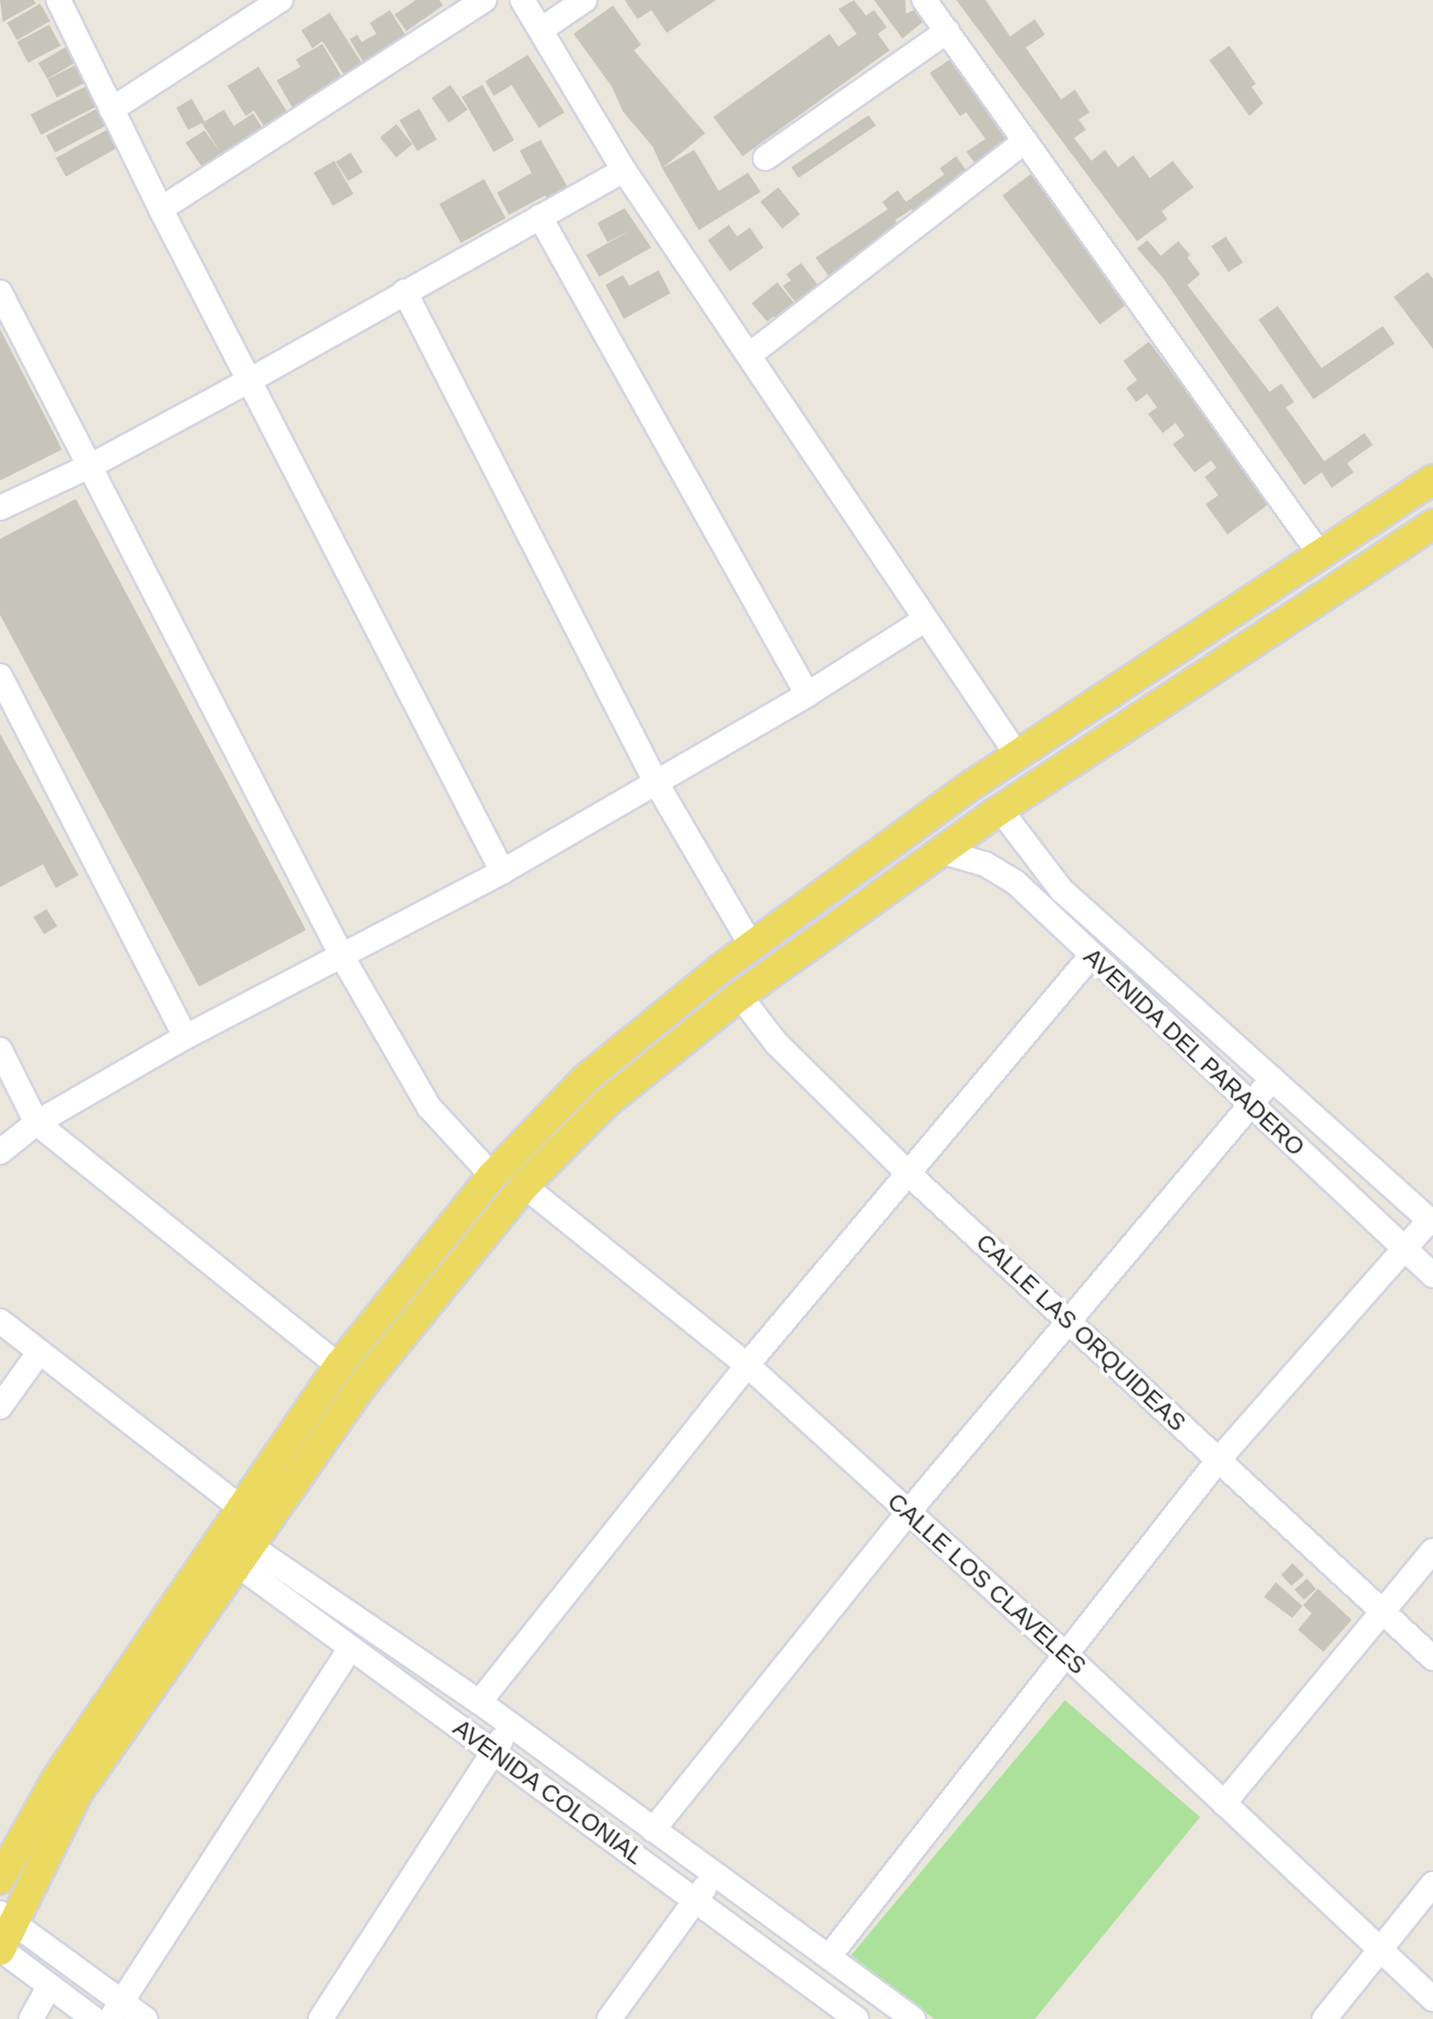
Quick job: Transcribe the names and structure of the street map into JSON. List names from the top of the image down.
{
  "streets": {
    "street": [
      "AVENIDA DEL PARADERO",
      "CALLE LAS ORQUIDEAS",
      "CALLE LOS CLAVELES",
      "AVENIDA COLONIAL"
    ]
  }
}
